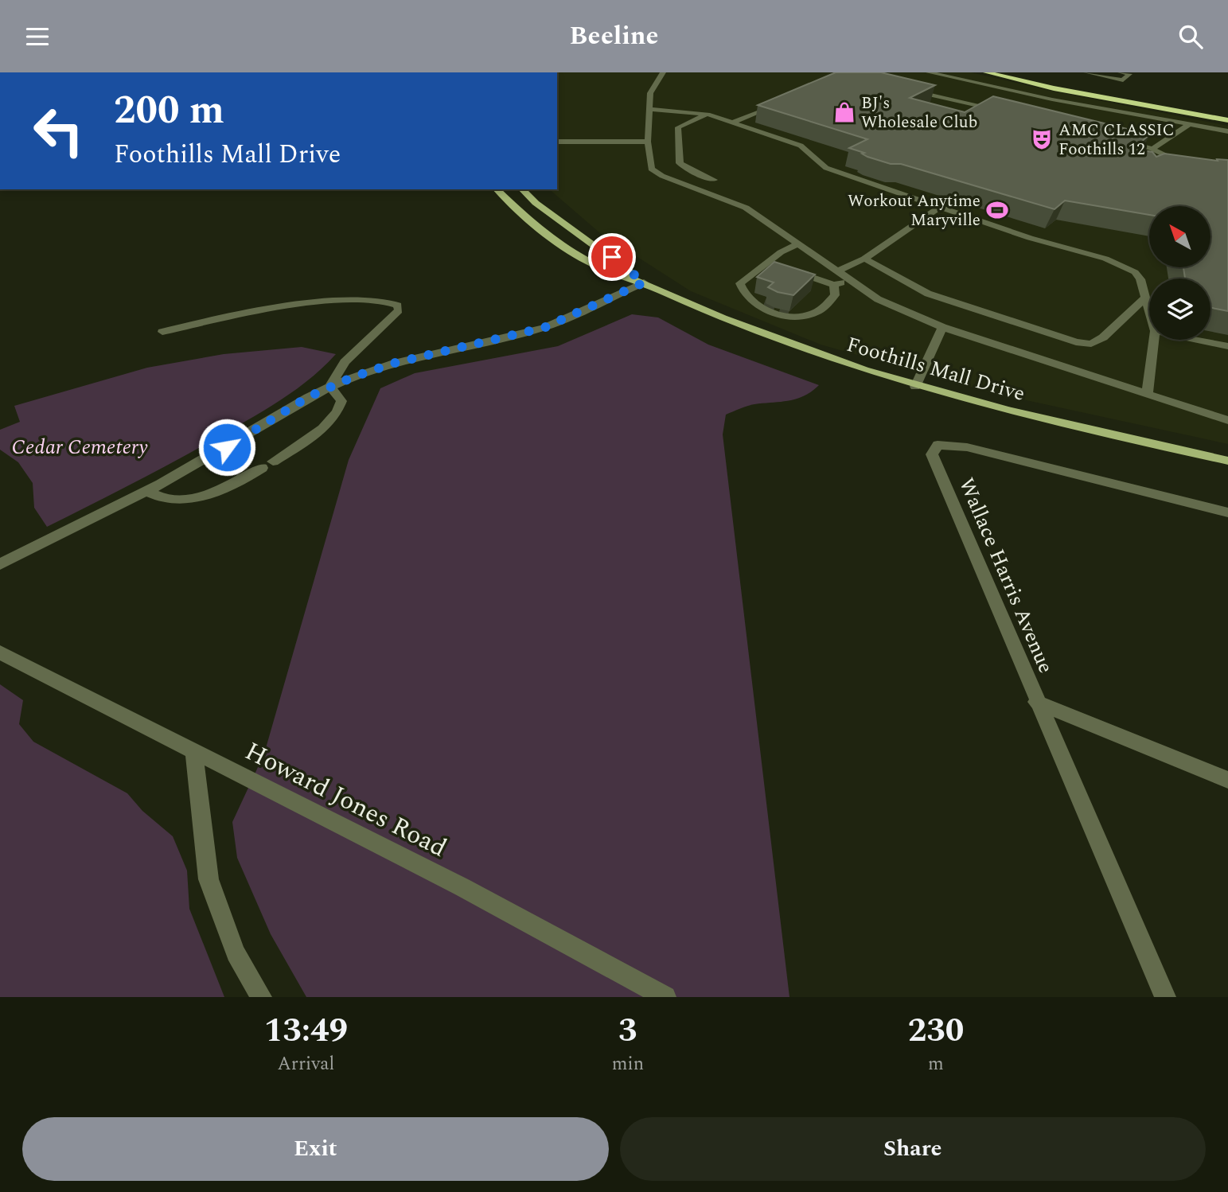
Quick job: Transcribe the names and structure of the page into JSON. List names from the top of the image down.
{
  "streets": {
    "main road": ["Foothills Mall Drive"],
    "street": ["Wallace Harris Avenue", "Howard Jones Road"]
  },
  "parks": ["Cedar Cemetery"],
  "places": {
    "shop": ["BJ's Wholesale Club"],
    "theatre": ["AMC CLASSIC Foothills 12"],
    "sports": ["Workout Anytime Maryville"]
  },
  "north": "top left",
  "page": {
    "header": "Beeline",
    "turn": ["200 m", "Foothills Mall Drive"],
    "eta": [
      "13:49",
      "Arrival",
      "3",
      "min",
      "230",
      "m"
    ],
    "buttons": ["Exit", "Share"]
  }
}
